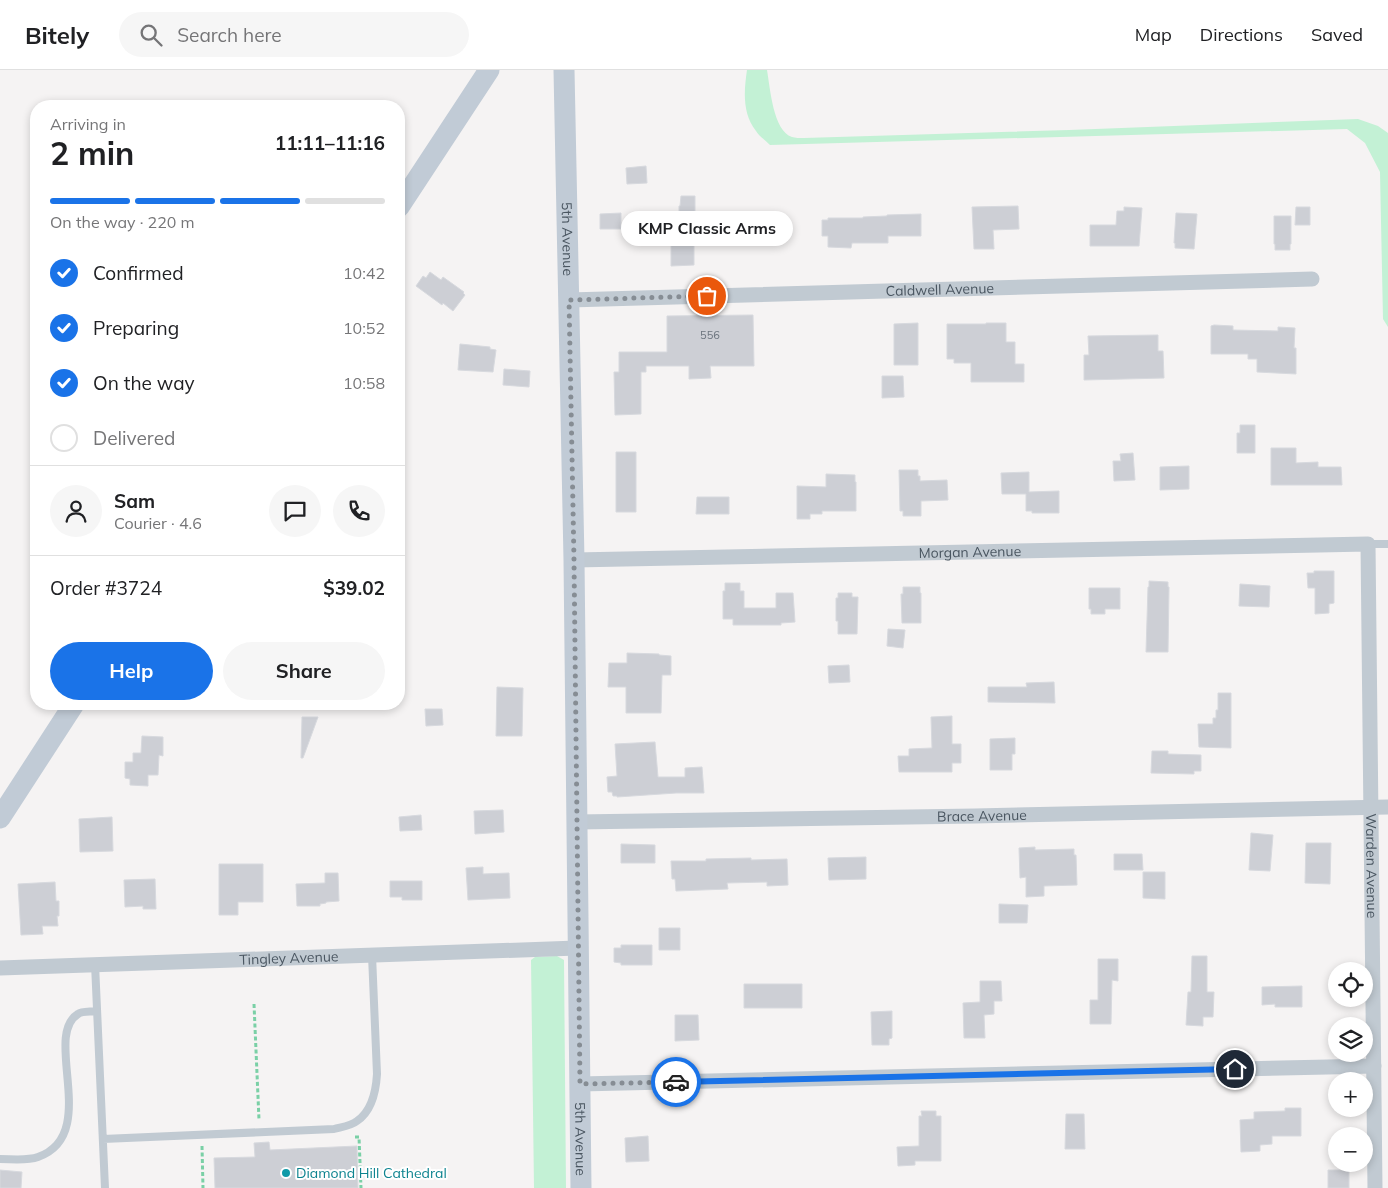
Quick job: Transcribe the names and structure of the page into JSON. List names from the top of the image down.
{
  "streets": {
    "street": [
      "5th Avenue",
      "Caldwell Avenue",
      "Morgan Avenue",
      "Brace Avenue",
      "Warden Avenue",
      "Tingley Avenue"
    ]
  },
  "crossings": [
    ["5th Avenue", "Caldwell Avenue"],
    ["5th Avenue", "Morgan Avenue"],
    ["5th Avenue", "Brace Avenue"],
    ["5th Avenue", "Tingley Avenue"],
    ["Morgan Avenue", "Warden Avenue"],
    ["Brace Avenue", "Warden Avenue"]
  ],
  "places": ["KMP Classic Arms", "Diamond Hill Cathedral"],
  "house_numbers": ["556"],
  "page": {
    "header": "Bitely",
    "search": "Search here",
    "nav": ["Map", "Directions", "Saved"],
    "heading": ["2 min", "Arriving in", "11:11–11:16"],
    "panel": [
      "Sam",
      "Courier · 4.6",
      "Order #3724",
      "$39.02"
    ],
    "bar": "On the way · 220 m",
    "bubble": "KMP Classic Arms",
    "list": [
      ["Confirmed", "10:42"],
      ["Preparing", "10:52"],
      ["On the way", "10:58"],
      "Delivered"
    ],
    "buttons": ["Help", "Share"],
    "map_buttons": ["+", "−"]
  }
}
